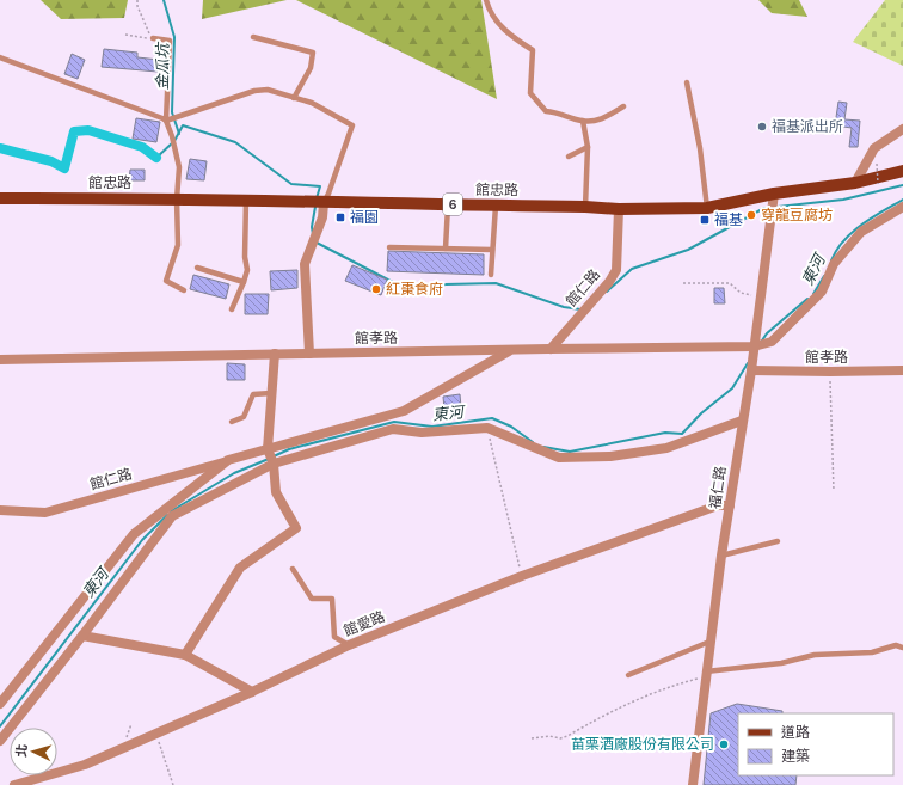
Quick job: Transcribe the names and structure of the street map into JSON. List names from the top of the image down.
{
  "streets": {
    "main road": ["館忠路", "6"],
    "street": [
      "館仁路",
      "館孝路",
      "福仁路",
      "館愛路"
    ]
  },
  "crossings": [
    ["館忠路", "館仁路"],
    ["館忠路", "福仁路"],
    ["館仁路", "館孝路"],
    ["館孝路", "福仁路"],
    ["福仁路", "館愛路"]
  ],
  "water": ["金瓜坑", "東河"],
  "places": {
    "other": [
      "福基派出所",
      "穿龍豆腐坊",
      "紅棗食府",
      "苗栗酒廠股份有限公司"
    ],
    "transit": ["福園", "福基"]
  },
  "legend": ["道路", "建築"],
  "north": "left"
}
